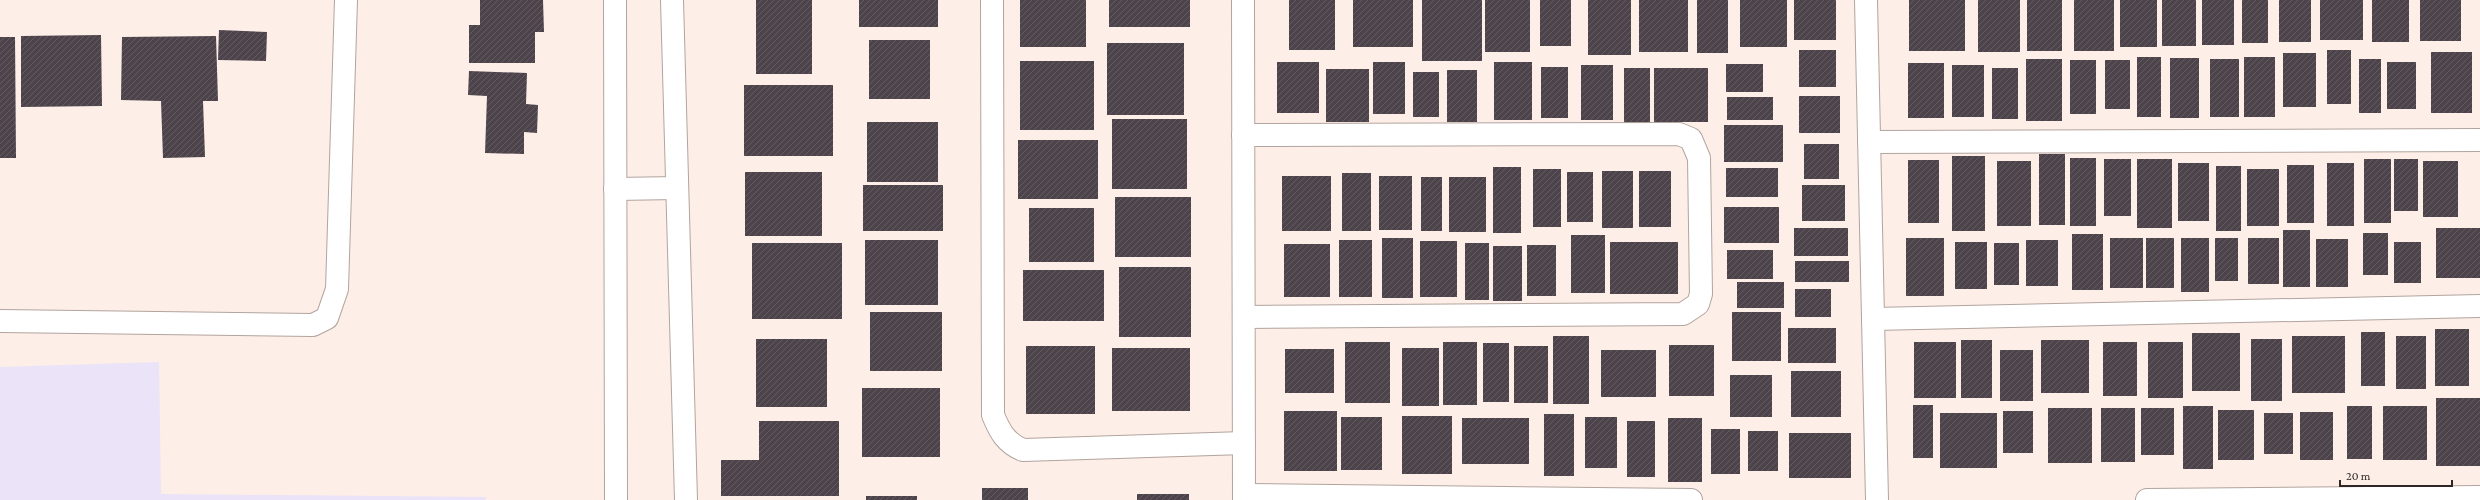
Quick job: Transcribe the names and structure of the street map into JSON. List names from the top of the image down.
{
  "scale_bar": "20 m"
}
